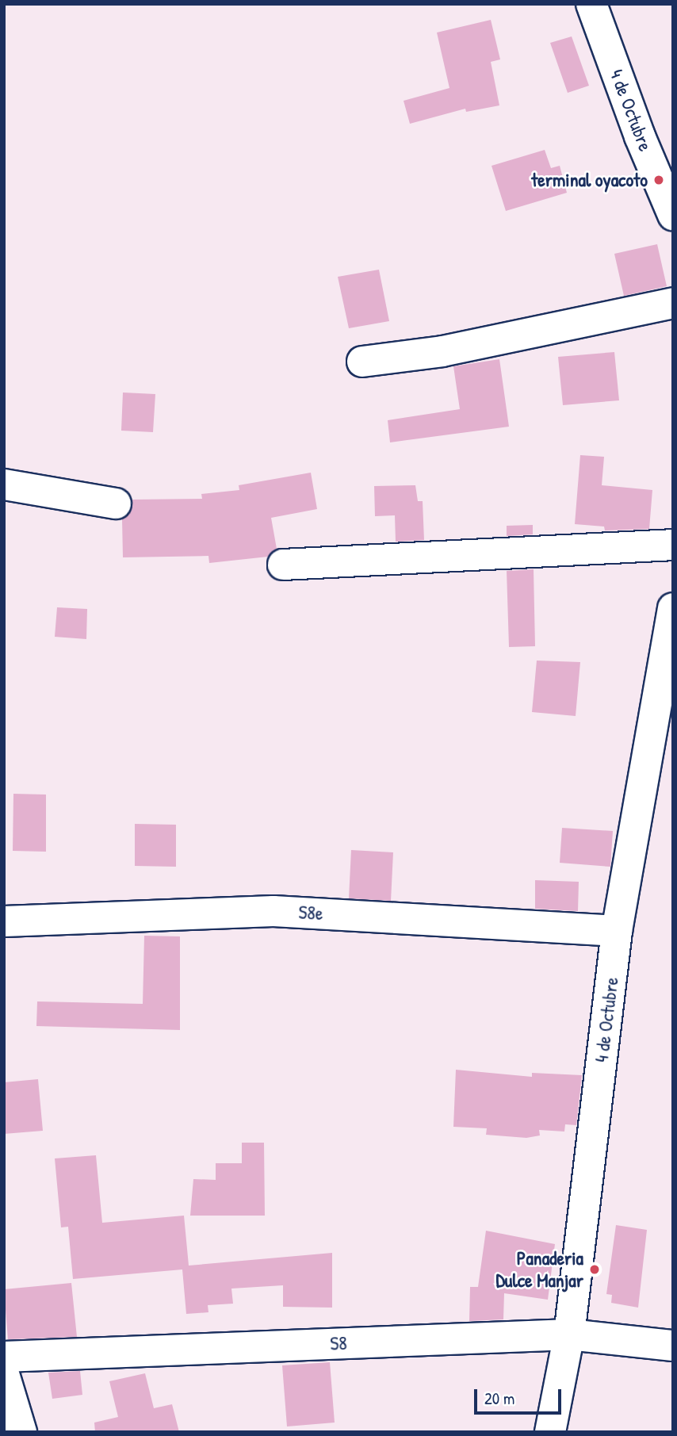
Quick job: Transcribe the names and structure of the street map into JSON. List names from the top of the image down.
{
  "streets": {
    "street": ["4 de Octubre", "S8e", "S8"]
  },
  "crossings": [
    ["4 de Octubre", "S8e"],
    ["4 de Octubre", "S8"]
  ],
  "places": ["terminal oyacoto", "Panaderia Dulce Manjar"],
  "scale_bar": "20 m"
}
